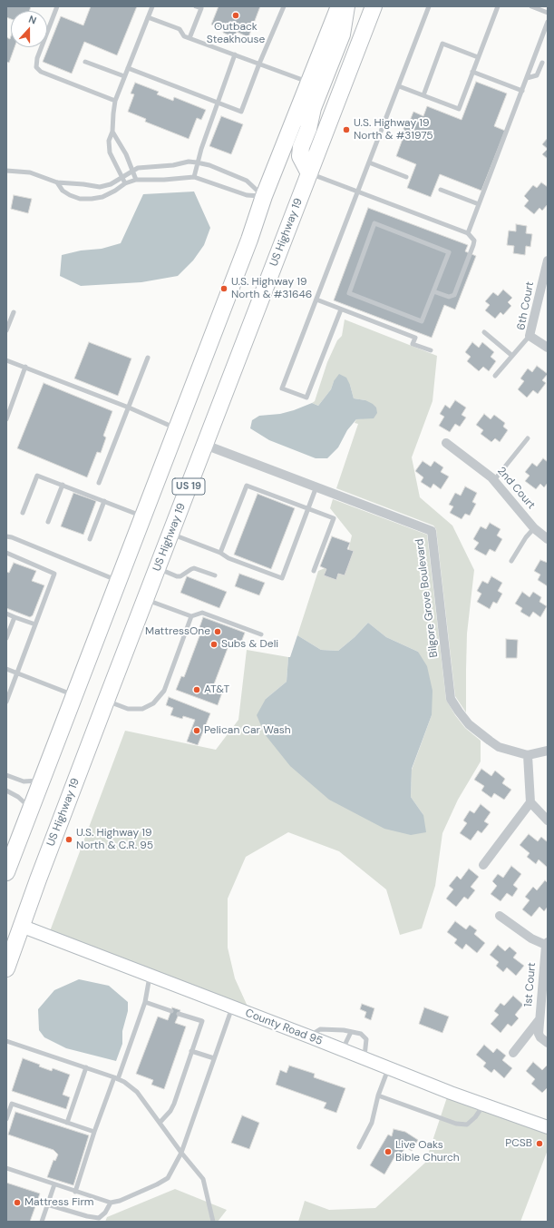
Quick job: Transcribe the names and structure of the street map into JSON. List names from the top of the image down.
{
  "streets": {
    "highway": ["US Highway 19", "US 19"],
    "street": [
      "6th Court",
      "2nd Court",
      "Bilgore Grove Boulevard",
      "1st Court",
      "County Road 95"
    ]
  },
  "crossings": [
    ["US Highway 19", "Bilgore Grove Boulevard"],
    ["US Highway 19", "County Road 95"]
  ],
  "places": [
    "Outback Steakhouse",
    "U.S. Highway 19 North & #31975",
    "U.S. Highway 19 North & #31646",
    "MattressOne",
    "Subs & Deli",
    "AT&T",
    "Pelican Car Wash",
    "U.S. Highway 19 North & C.R. 95",
    "PCSB",
    "Live Oaks Bible Church",
    "Mattress Firm"
  ],
  "north": "top"
}
